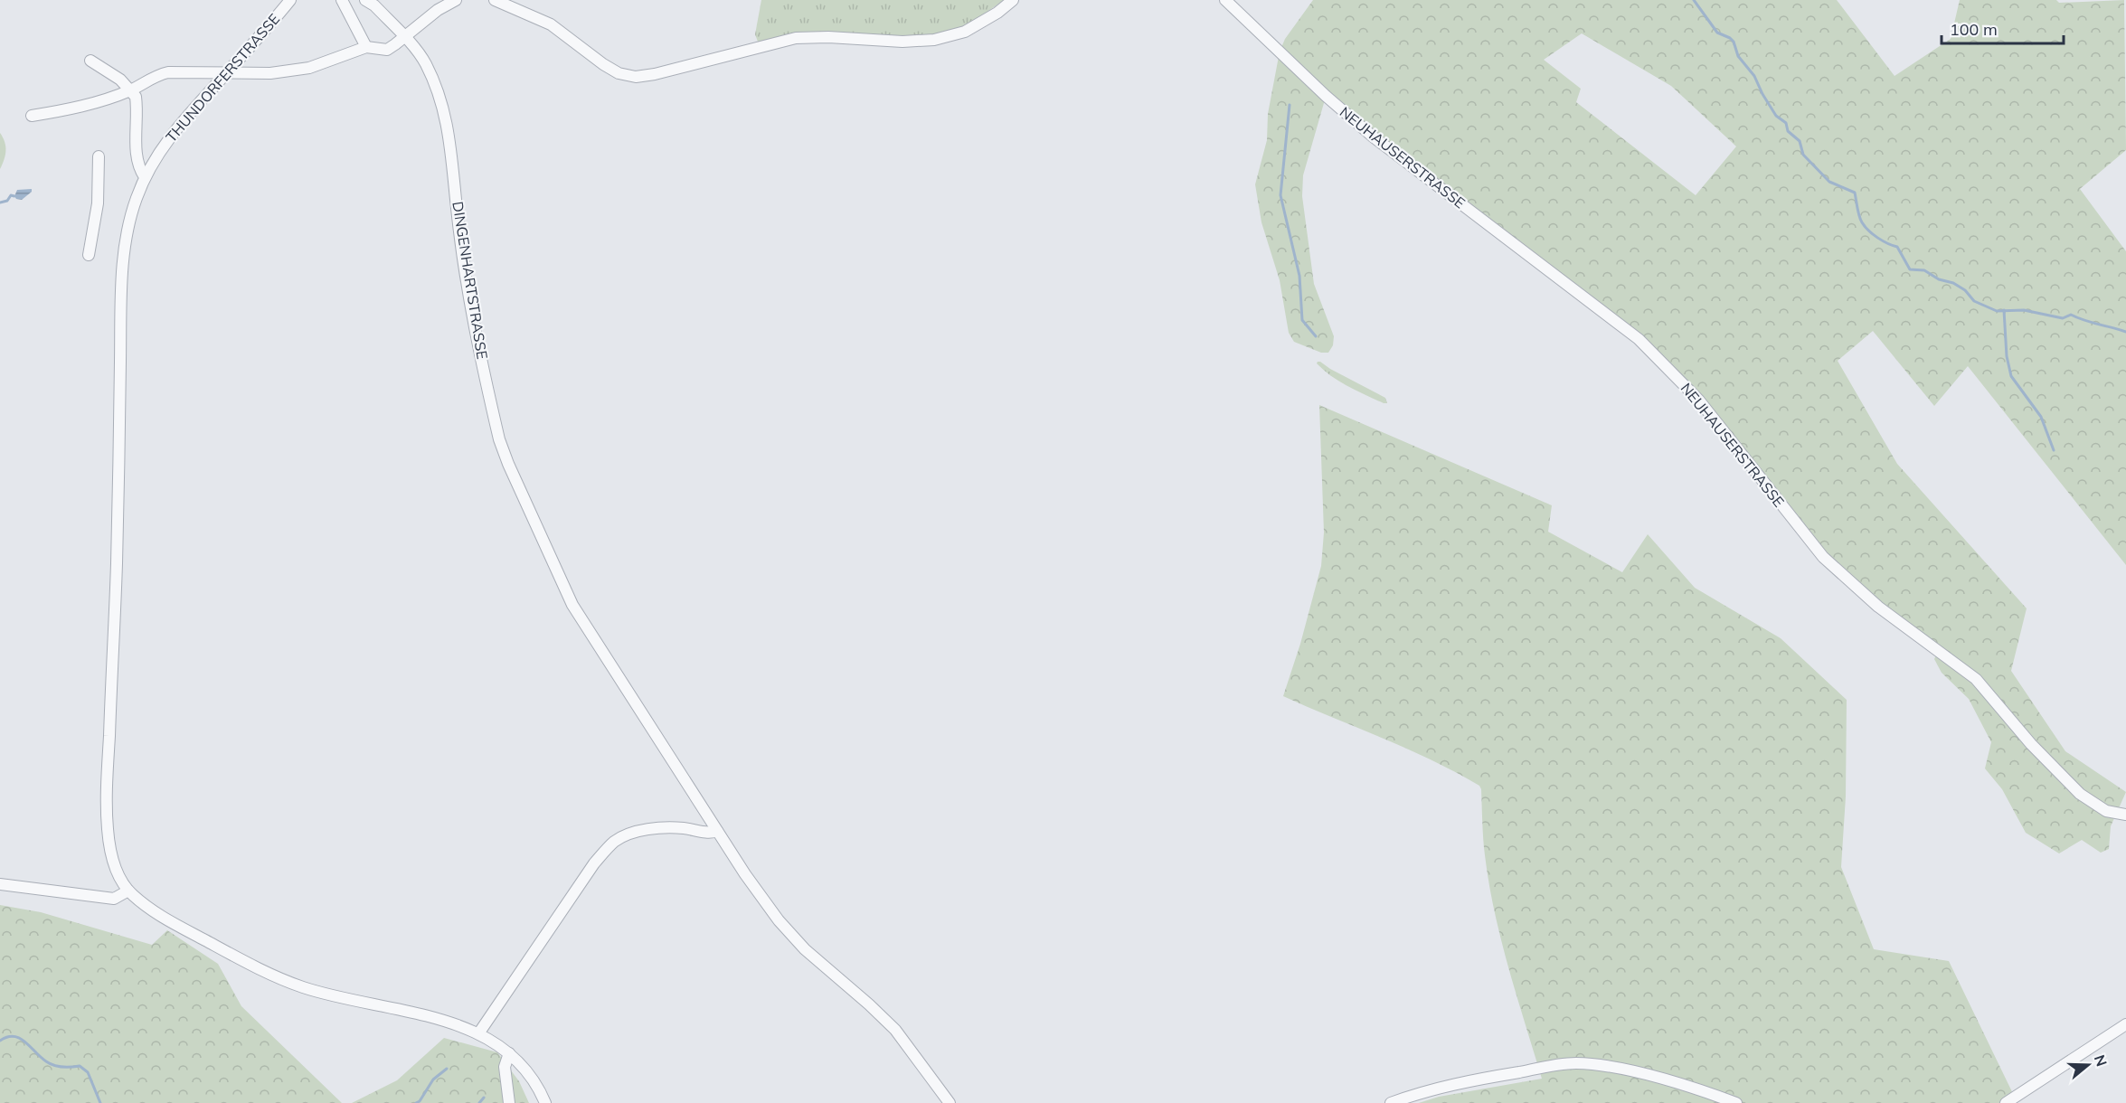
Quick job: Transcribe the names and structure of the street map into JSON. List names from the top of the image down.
{
  "streets": {
    "street": ["THUNDORFERSTRASSE", "NEUHAUSERSTRASSE", "DINGENHARTSTRASSE"]
  },
  "scale_bar": "100 m",
  "north": "right"
}
